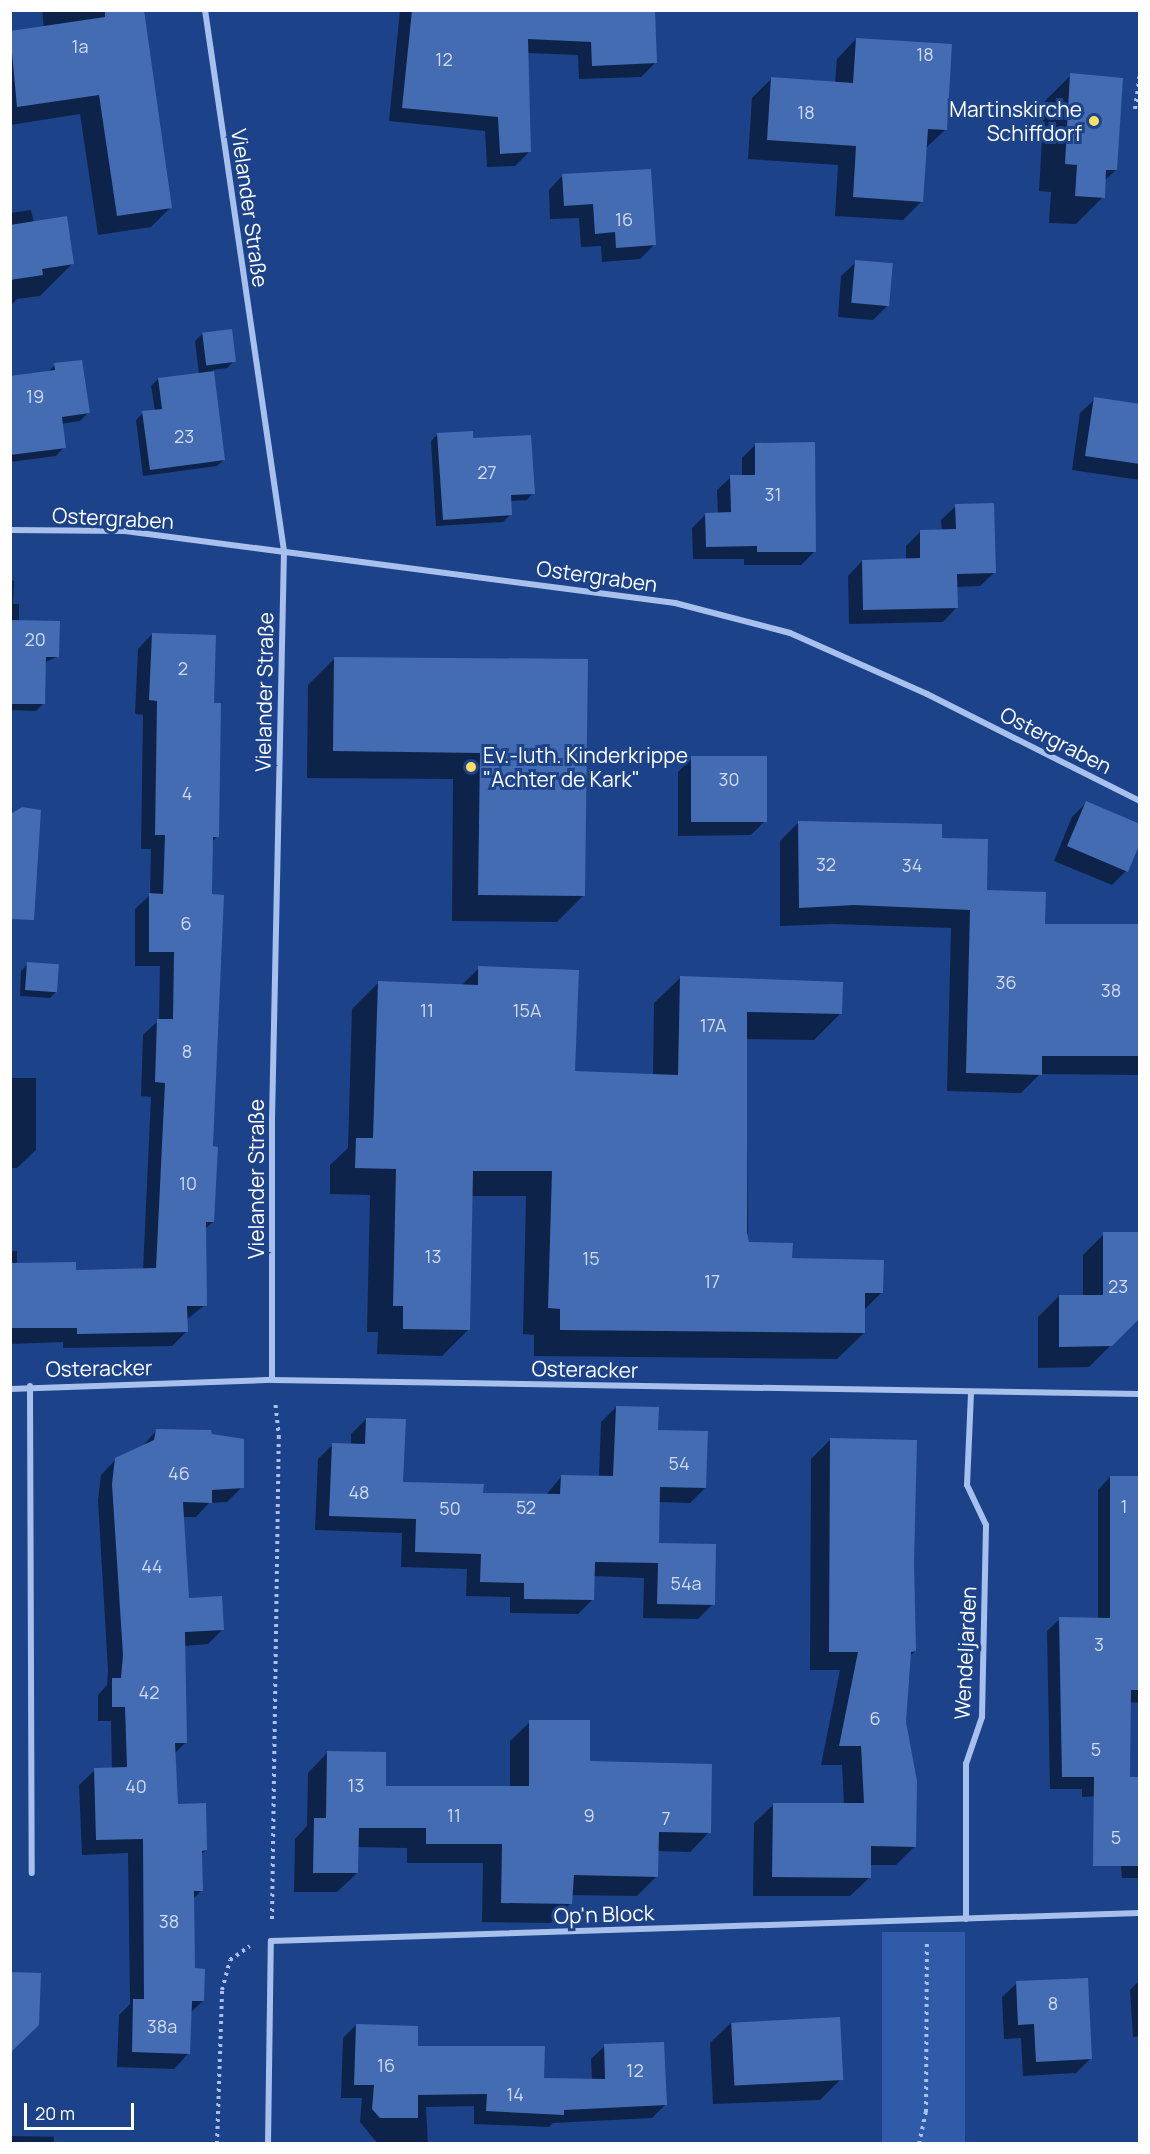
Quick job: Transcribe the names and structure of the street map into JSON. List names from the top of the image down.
{
  "streets": {
    "street": [
      "Vielander Straße",
      "Ostergraben",
      "Osteracker",
      "Wendeljarden",
      "Op'n Block"
    ]
  },
  "crossings": [
    ["Vielander Straße", "Ostergraben"],
    ["Vielander Straße", "Osteracker"],
    ["Osteracker", "Wendeljarden"],
    ["Wendeljarden", "Op'n Block"]
  ],
  "places": ["Martinskirche Schiffdorf", "Ev.-luth. Kinderkrippe \"Achter de Kark\""],
  "house_numbers": [
    "1a",
    "18",
    "12",
    "18",
    "16",
    "19",
    "23",
    "27",
    "31",
    "20",
    "2",
    "30",
    "4",
    "32",
    "34",
    "6",
    "36",
    "38",
    "11",
    "15A",
    "17A",
    "8",
    "10",
    "13",
    "15",
    "17",
    "23",
    "54",
    "46",
    "48",
    "1",
    "52",
    "50",
    "44",
    "54a",
    "3",
    "42",
    "6",
    "5",
    "13",
    "40",
    "11",
    "9",
    "7",
    "5",
    "38",
    "8",
    "38a",
    "16",
    "12",
    "14"
  ],
  "scale_bar": "20 m"
}
